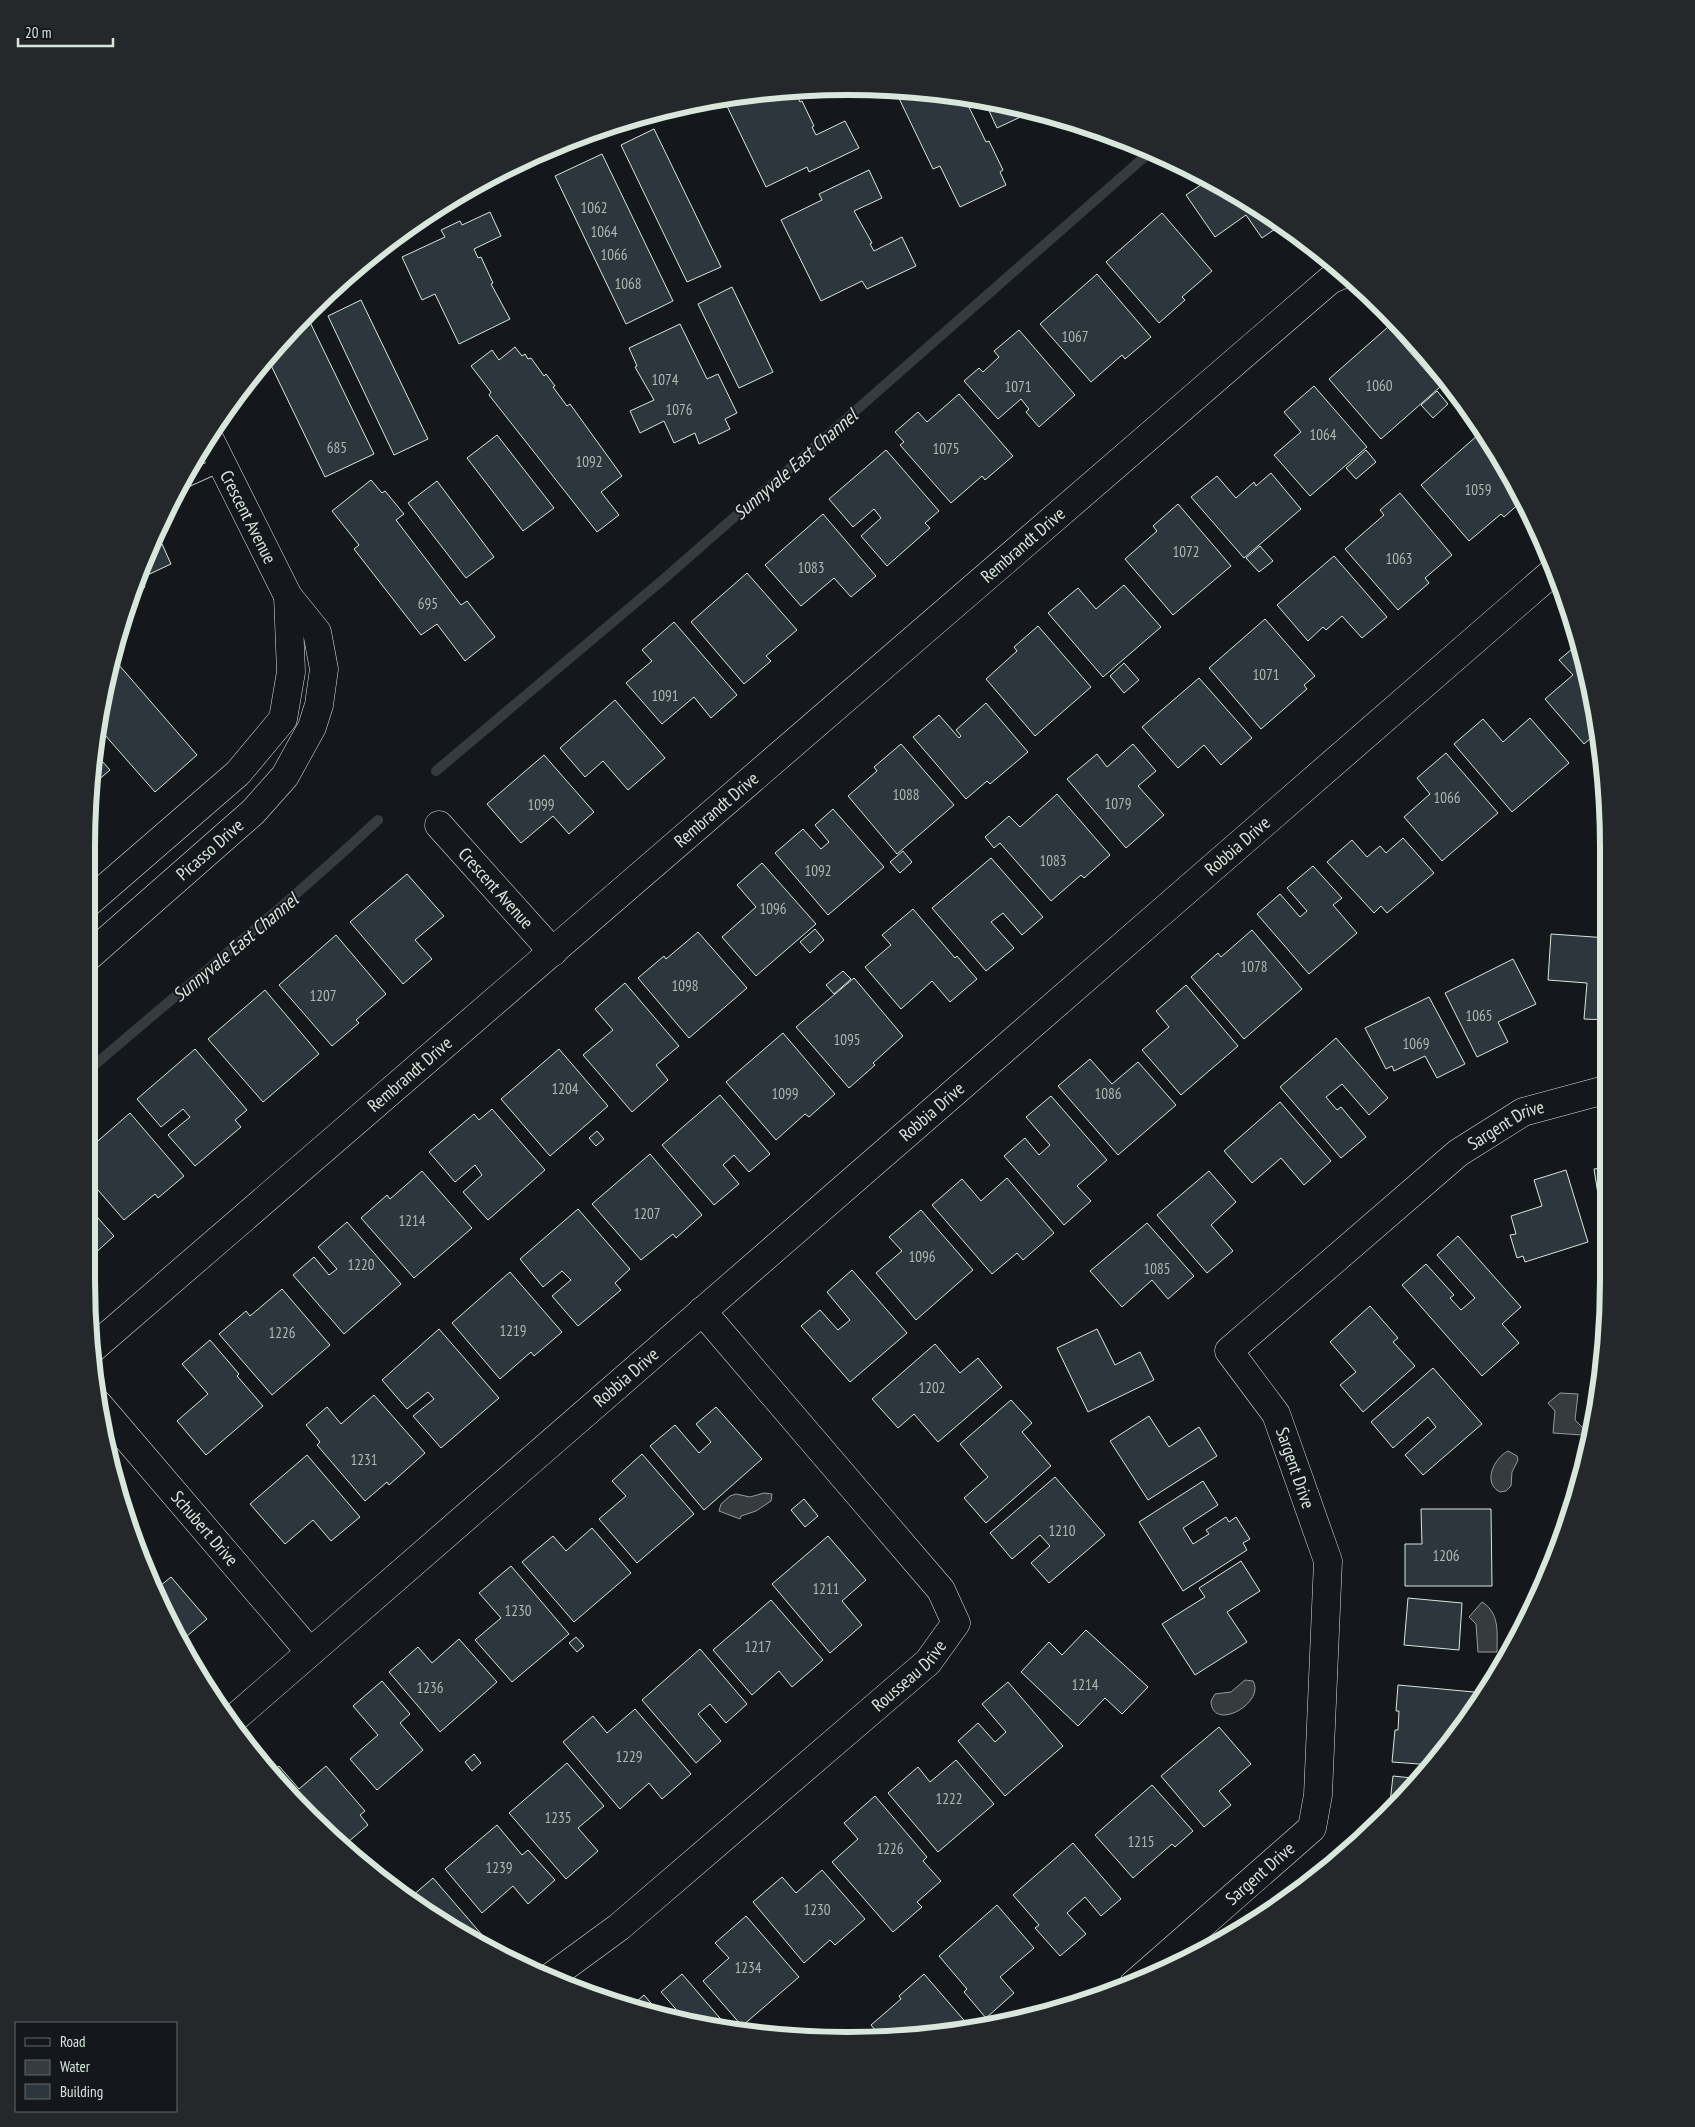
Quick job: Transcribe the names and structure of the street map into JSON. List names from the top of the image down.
{
  "streets": {
    "street": [
      "Crescent Avenue",
      "Rembrandt Drive",
      "Robbia Drive",
      "Picasso Drive",
      "Sargent Drive",
      "Schubert Drive",
      "Rousseau Drive"
    ]
  },
  "crossings": [
    ["Crescent Avenue", "Rembrandt Drive"],
    ["Crescent Avenue", "Picasso Drive"],
    ["Robbia Drive", "Schubert Drive"],
    ["Robbia Drive", "Rousseau Drive"]
  ],
  "water": ["Sunnyvale East Channel"],
  "house_numbers": [
    "1062",
    "1064",
    "1066",
    "1068",
    "1067",
    "1074",
    "1060",
    "1071",
    "1076",
    "1064",
    "685",
    "1075",
    "1092",
    "1059",
    "1072",
    "1063",
    "1083",
    "695",
    "1071",
    "1091",
    "1088",
    "1066",
    "1079",
    "1099",
    "1083",
    "1092",
    "1096",
    "1078",
    "1098",
    "1207",
    "1065",
    "1095",
    "1069",
    "1204",
    "1099",
    "1086",
    "1207",
    "1214",
    "1096",
    "1220",
    "1085",
    "1219",
    "1226",
    "1202",
    "1231",
    "1210",
    "1206",
    "1211",
    "1230",
    "1217",
    "1214",
    "1236",
    "1229",
    "1222",
    "1235",
    "1215",
    "1226",
    "1239",
    "1230",
    "1234"
  ],
  "legend": ["Road", "Water", "Building"],
  "scale_bar": "20 m"
}
